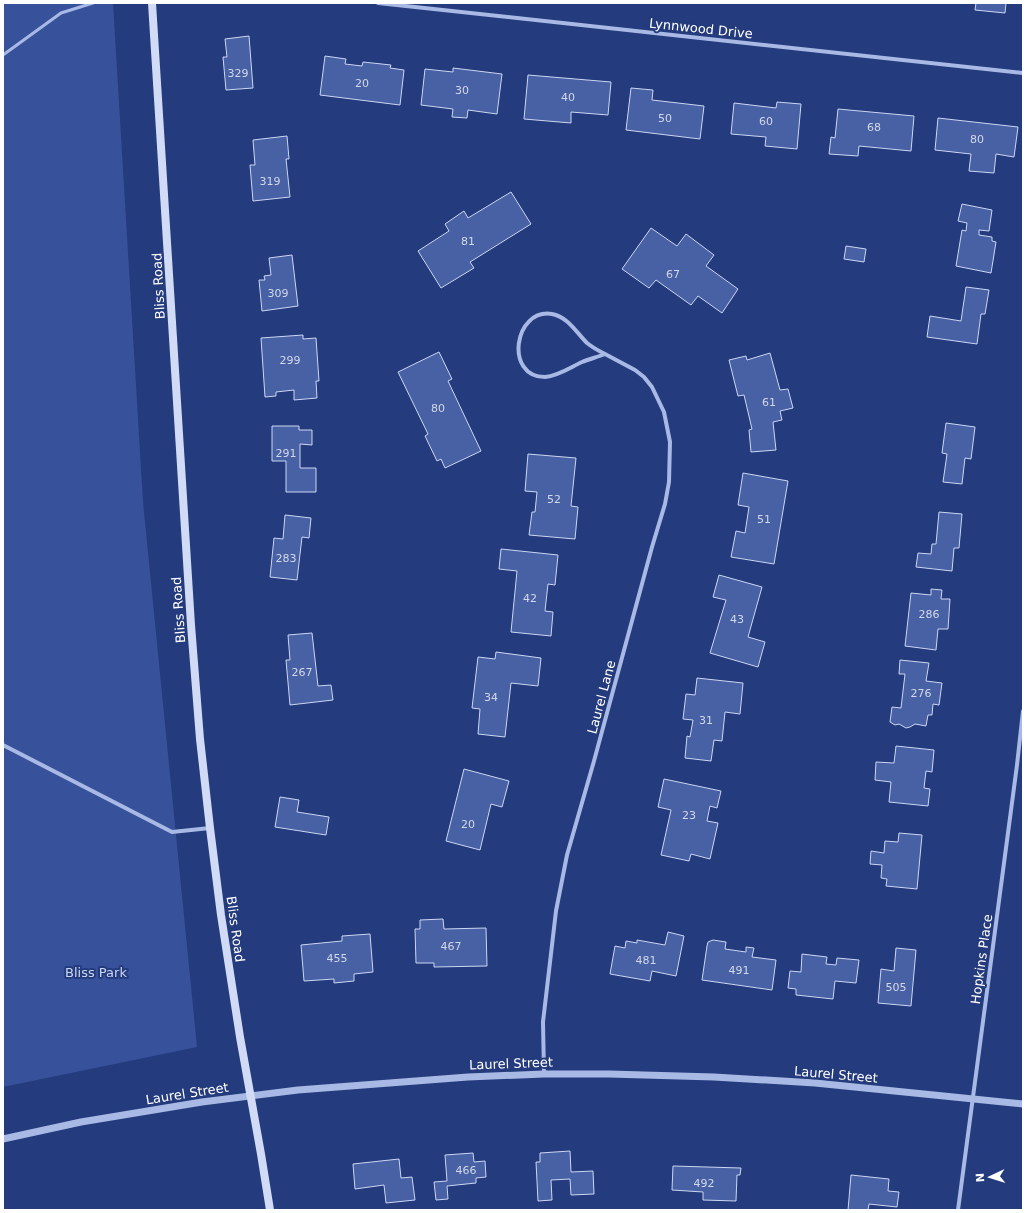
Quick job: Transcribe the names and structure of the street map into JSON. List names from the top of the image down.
{
  "streets": {
    "main road": ["Bliss Road"],
    "street": [
      "Lynnwood Drive",
      "Laurel Lane",
      "Hopkins Place",
      "Laurel Street"
    ]
  },
  "crossings": [
    ["Bliss Road", "Laurel Street"],
    ["Laurel Lane", "Laurel Street"],
    ["Hopkins Place", "Laurel Street"]
  ],
  "parks": ["Bliss Park"],
  "house_numbers": [
    "329",
    "20",
    "30",
    "40",
    "50",
    "60",
    "68",
    "80",
    "319",
    "81",
    "67",
    "309",
    "299",
    "61",
    "80",
    "291",
    "52",
    "51",
    "283",
    "42",
    "286",
    "43",
    "267",
    "276",
    "34",
    "31",
    "23",
    "20",
    "467",
    "455",
    "481",
    "491",
    "505",
    "466",
    "492"
  ],
  "north": "left"
}
